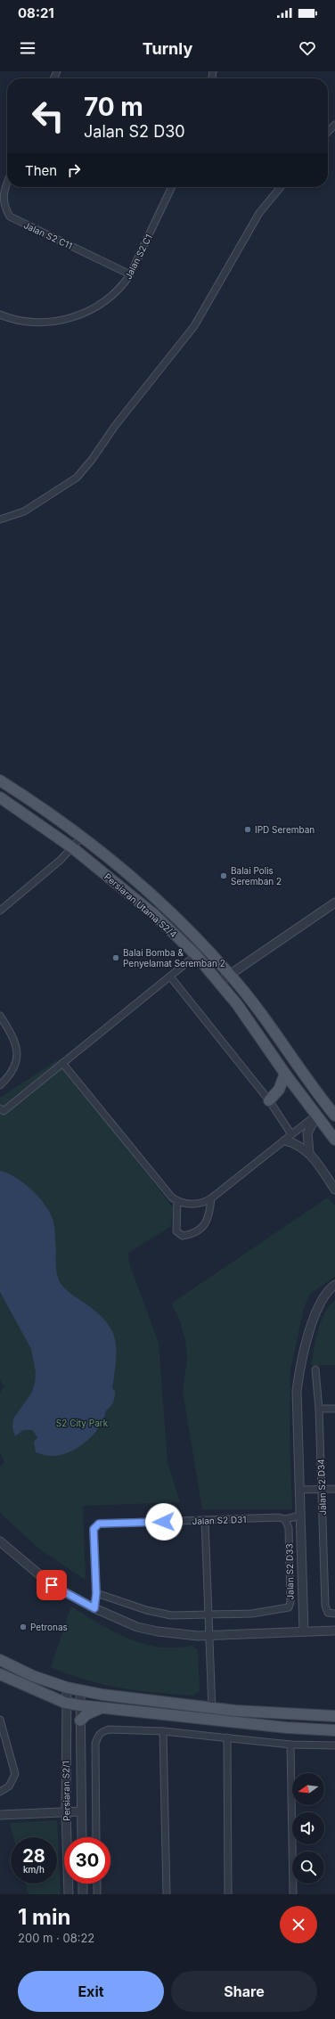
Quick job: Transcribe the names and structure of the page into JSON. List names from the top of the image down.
{
  "streets": {
    "main road": ["Persiaran Utama S2/4"],
    "street": [
      "Jalan S2 C11",
      "Jalan S2 C1",
      "Jalan S2 D34",
      "Jalan S2 D31",
      "Jalan S2 D33",
      "Persiaran S2/1"
    ]
  },
  "crossings": [
    ["Jalan S2 C11", "Jalan S2 C1"],
    ["Jalan S2 D31", "Jalan S2 D33"]
  ],
  "parks": ["S2 City Park"],
  "places": [
    "IPD Seremban",
    "Balai Polis Seremban 2",
    "Balai Bomba & Penyelamat Seremban 2",
    "Petronas"
  ],
  "north": "left",
  "page": {
    "status": "08:21",
    "header": "Turnly",
    "turn": ["70 m", "Jalan S2 D30"],
    "then": "Then",
    "speed": "28 km/h",
    "limit": "30",
    "heading": ["1 min", "200 m · 08:22"],
    "buttons": ["Exit", "Share"]
  }
}
